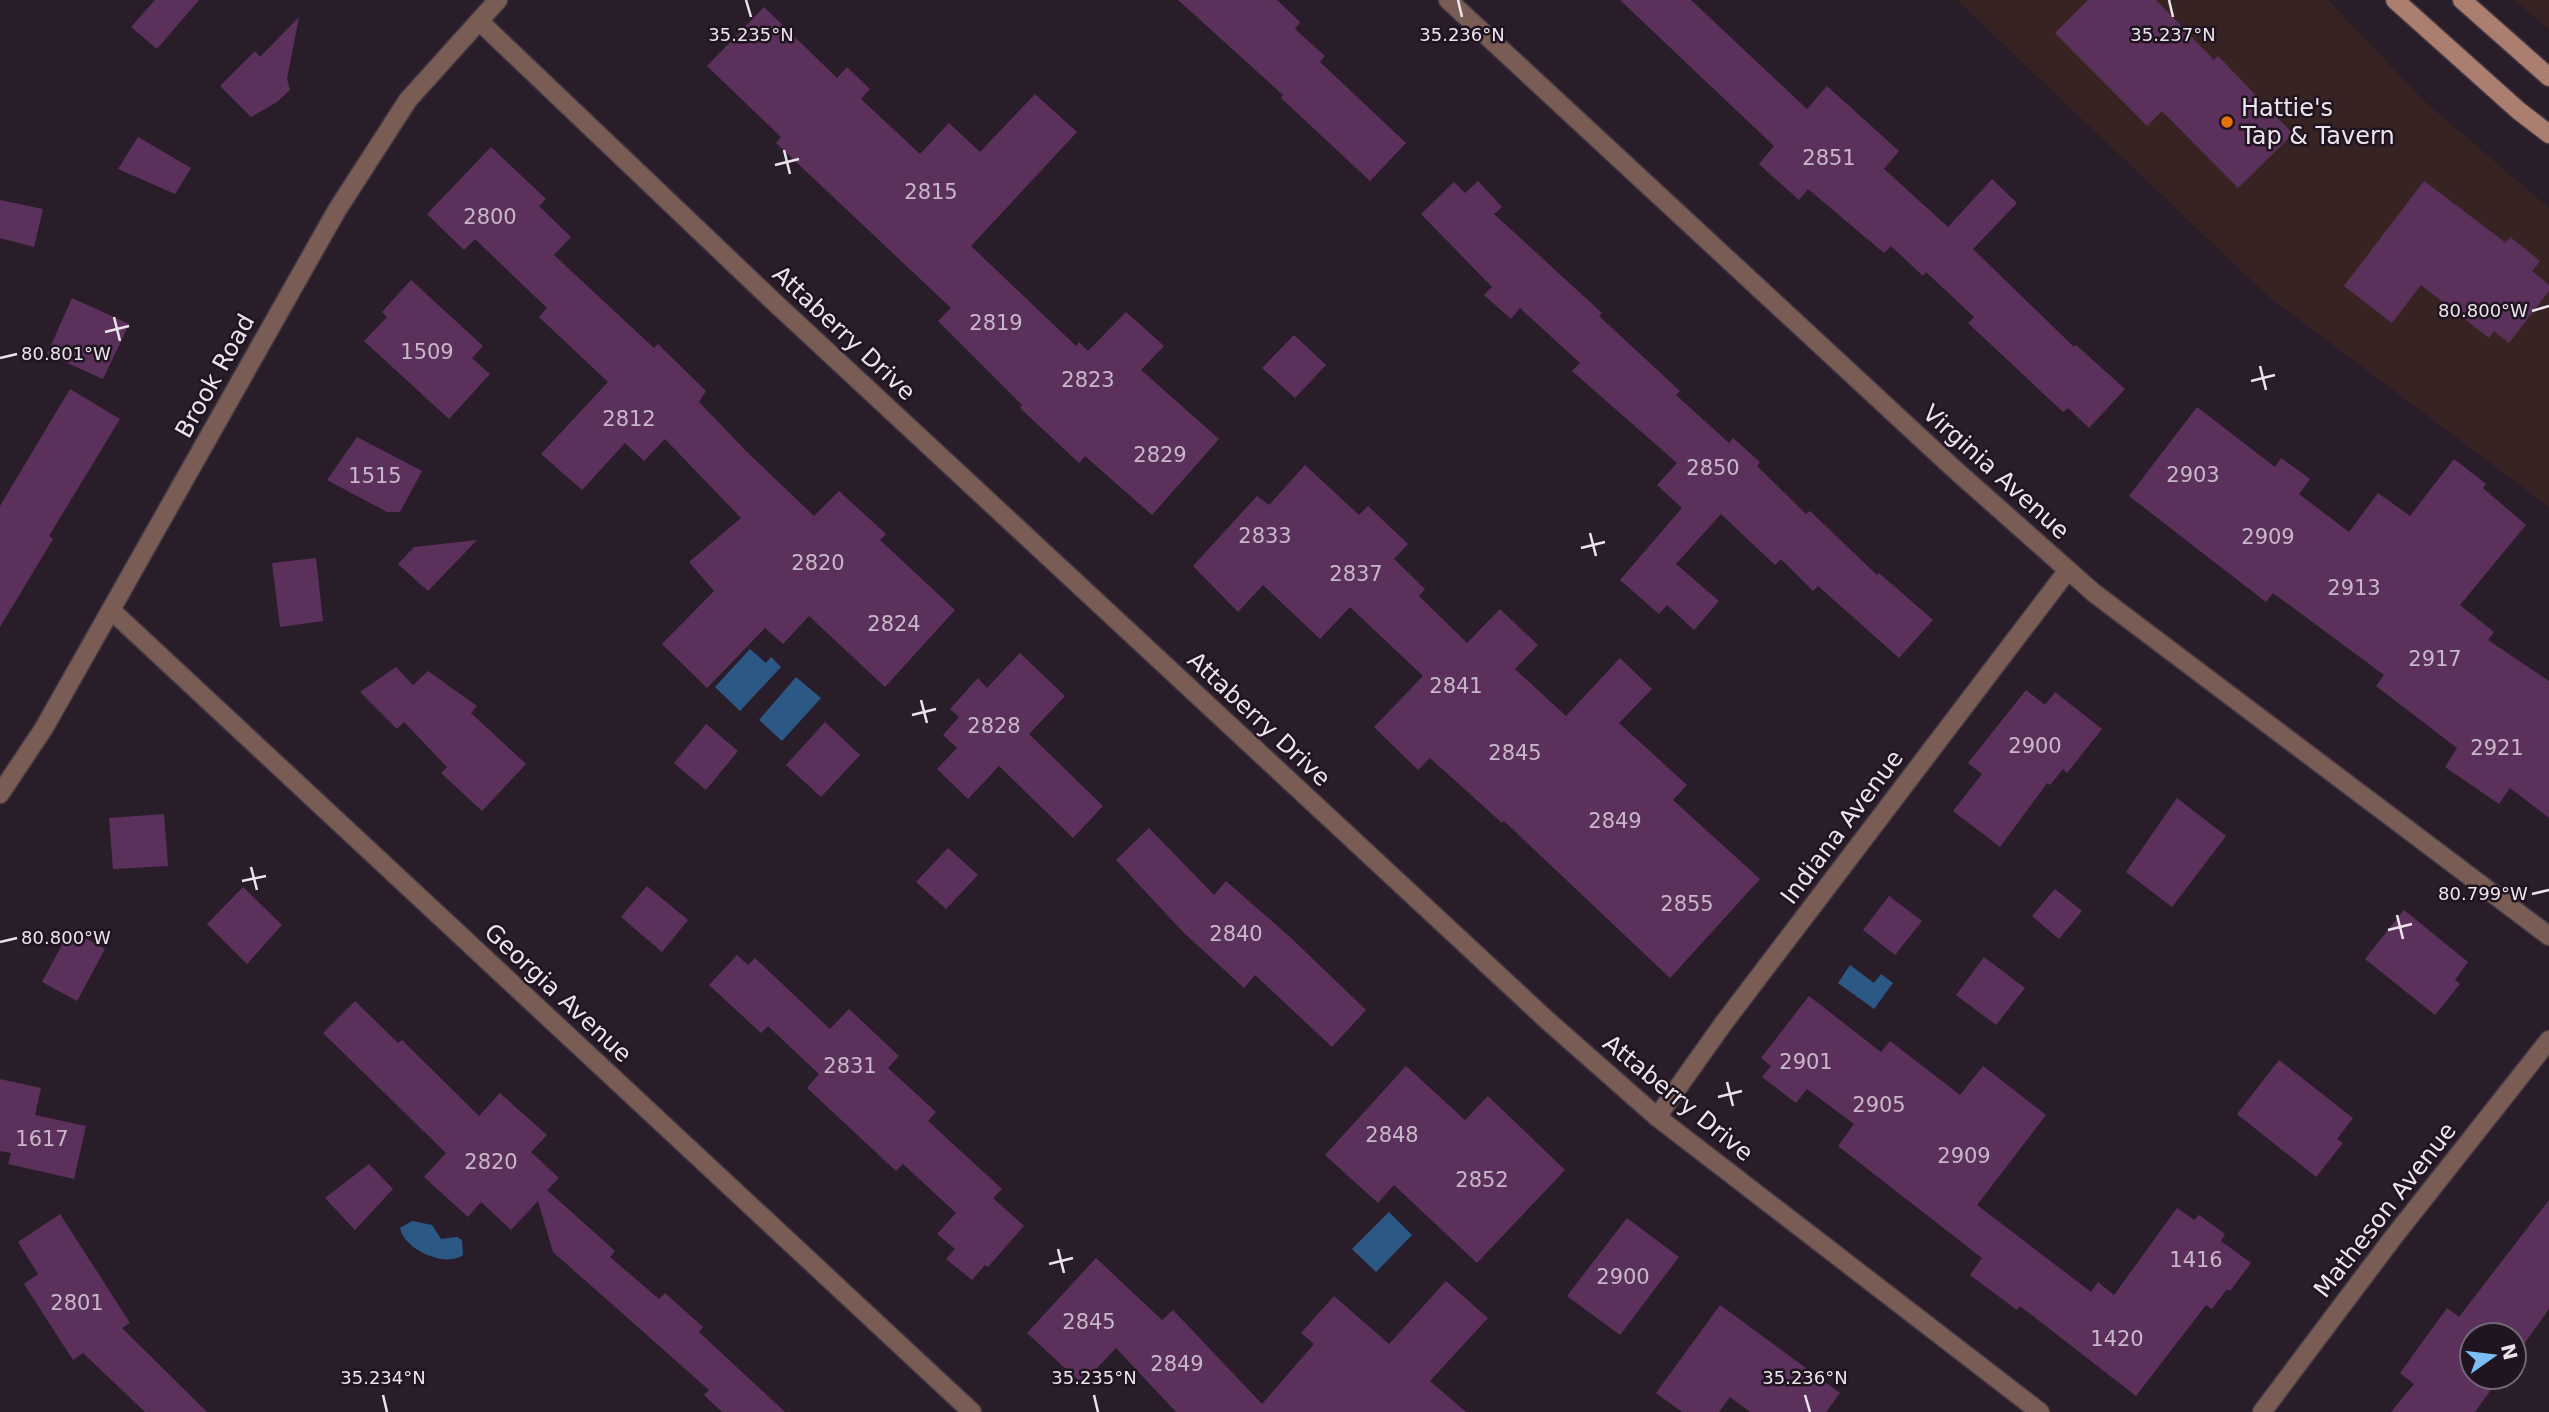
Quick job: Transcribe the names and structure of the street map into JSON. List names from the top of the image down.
{
  "streets": {
    "street": [
      "Attaberry Drive",
      "Brook Road",
      "Virginia Avenue",
      "Indiana Avenue",
      "Georgia Avenue",
      "Matheson Avenue"
    ]
  },
  "crossings": [
    ["Attaberry Drive", "Brook Road"],
    ["Attaberry Drive", "Indiana Avenue"],
    ["Brook Road", "Georgia Avenue"],
    ["Virginia Avenue", "Indiana Avenue"]
  ],
  "places": ["Hattie's Tap & Tavern"],
  "house_numbers": [
    "2851",
    "2815",
    "2800",
    "2819",
    "1509",
    "2823",
    "2812",
    "2829",
    "2850",
    "2903",
    "1515",
    "2833",
    "2909",
    "2820",
    "2837",
    "2913",
    "2824",
    "2917",
    "2841",
    "2828",
    "2900",
    "2921",
    "2845",
    "2849",
    "2855",
    "2840",
    "2901",
    "2831",
    "2905",
    "2848",
    "1617",
    "2909",
    "2820",
    "2852",
    "1416",
    "2900",
    "2801",
    "2845",
    "1420",
    "2849"
  ],
  "north": "right",
  "coordinates": [
    "35.235°N",
    "35.236°N",
    "35.237°N",
    "80.800°W",
    "80.801°W",
    "80.799°W",
    "35.234°N"
  ]
}
